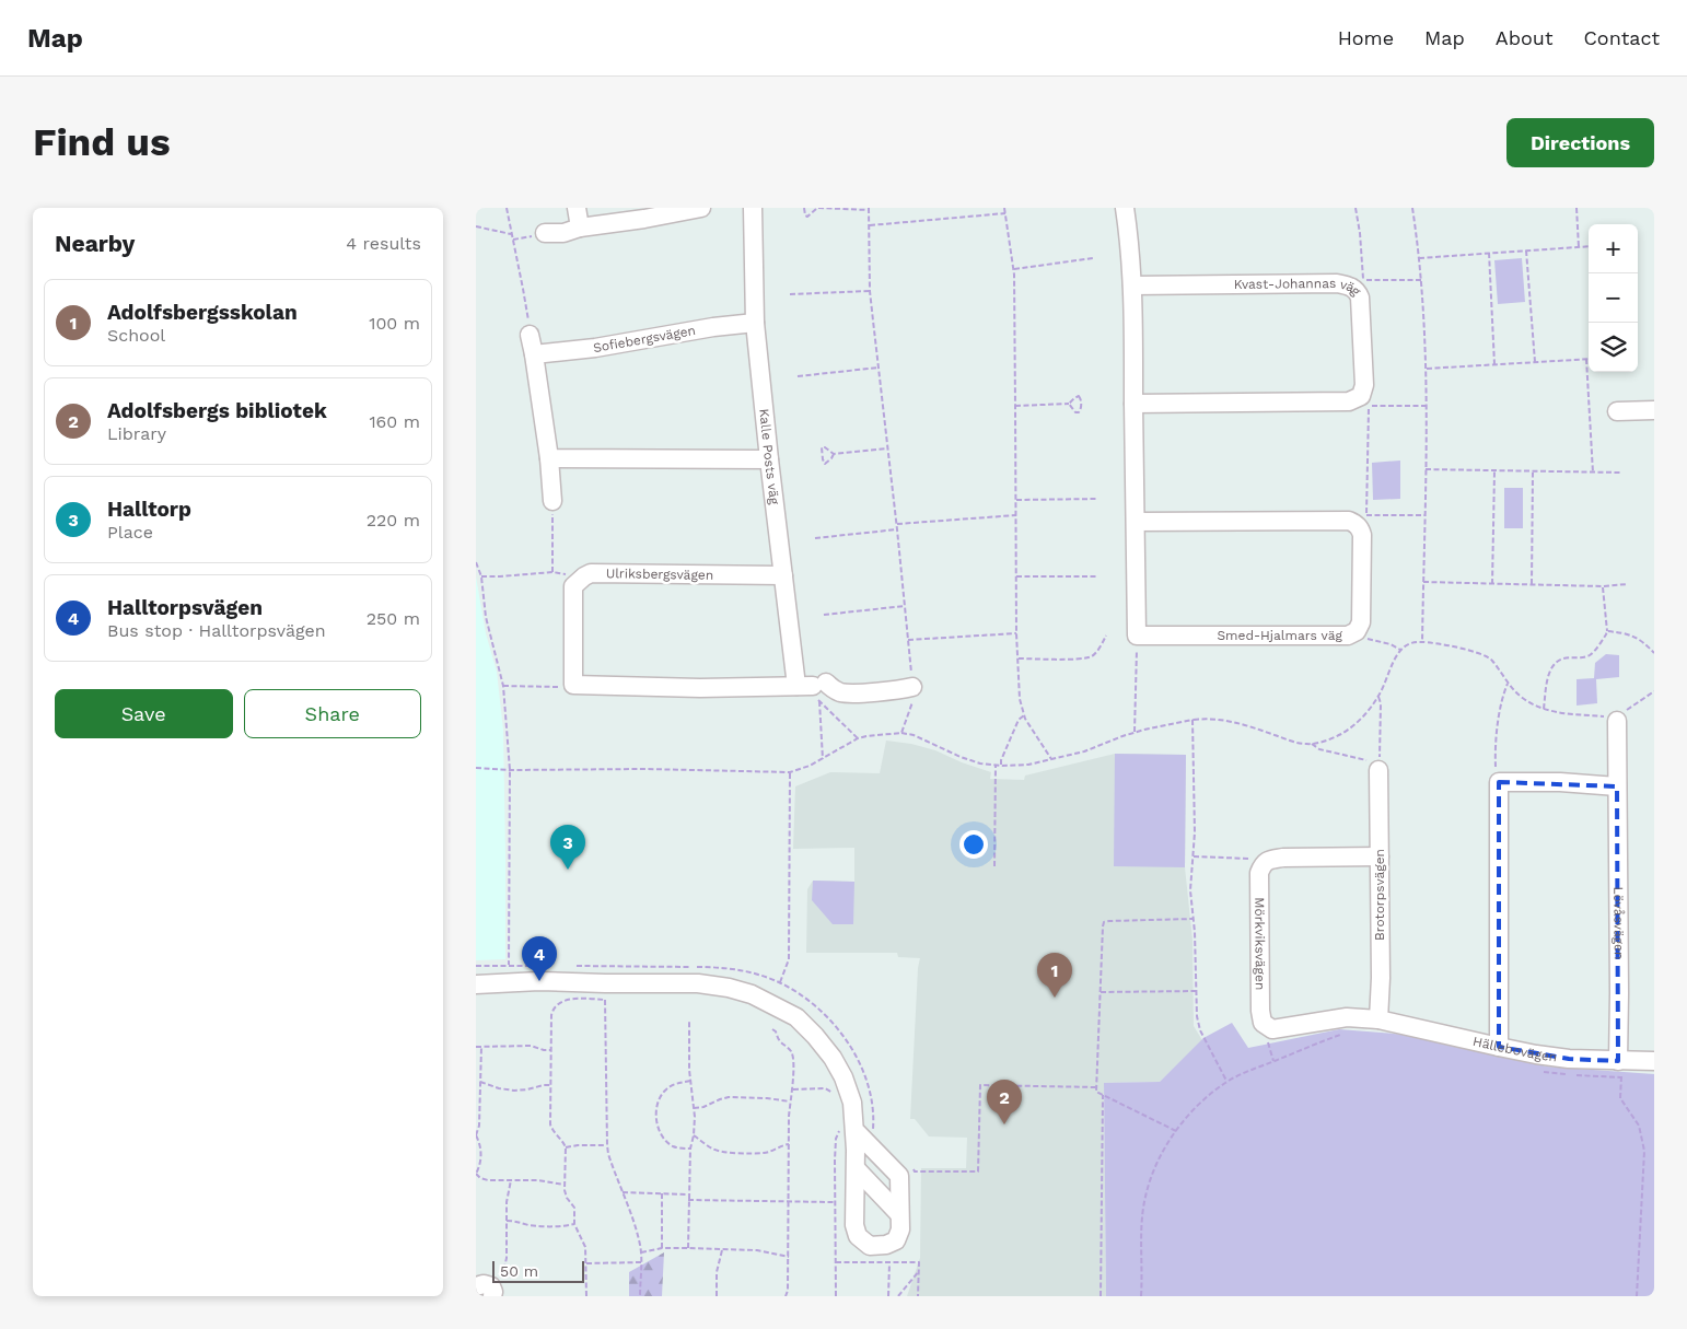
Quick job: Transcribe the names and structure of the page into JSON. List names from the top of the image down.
{
  "streets": {
    "street": [
      "Kvast-Johannas väg",
      "Sofiebergsvägen",
      "Kalle Posts väg",
      "Ulriksbergsvägen",
      "Smed-Hjalmars väg",
      "Brotorpsvägen",
      "Lövåsvägen",
      "Mörkviksvägen",
      "Hällebovägen"
    ]
  },
  "crossings": [
    ["Sofiebergsvägen", "Kalle Posts väg"],
    ["Kalle Posts väg", "Ulriksbergsvägen"],
    ["Brotorpsvägen", "Mörkviksvägen"],
    ["Brotorpsvägen", "Hällebovägen"],
    ["Lövåsvägen", "Hällebovägen"],
    ["Mörkviksvägen", "Hällebovägen"]
  ],
  "scale_bar": "50 m",
  "page": {
    "header": "Map",
    "nav": [
      "Home",
      "Map",
      "About",
      "Contact"
    ],
    "buttons": [
      "Directions",
      ["Save", "Share"]
    ],
    "title": "Find us",
    "heading": ["Nearby", "4 results"],
    "map_buttons": ["+", "−"],
    "list": [
      {
        "mark": "1",
        "name": "Adolfsbergsskolan",
        "note": "School",
        "value": "100 m"
      },
      {
        "mark": "2",
        "name": "Adolfsbergs bibliotek",
        "note": "Library",
        "value": "160 m"
      },
      {
        "mark": "3",
        "name": "Halltorp",
        "note": "Place",
        "value": "220 m"
      },
      {
        "mark": "4",
        "name": "Halltorpsvägen",
        "note": "Bus stop · Halltorpsvägen",
        "value": "250 m"
      }
    ],
    "pins": [
      "3",
      "4",
      "1",
      "2"
    ],
    "scale": "50 m"
  }
}
